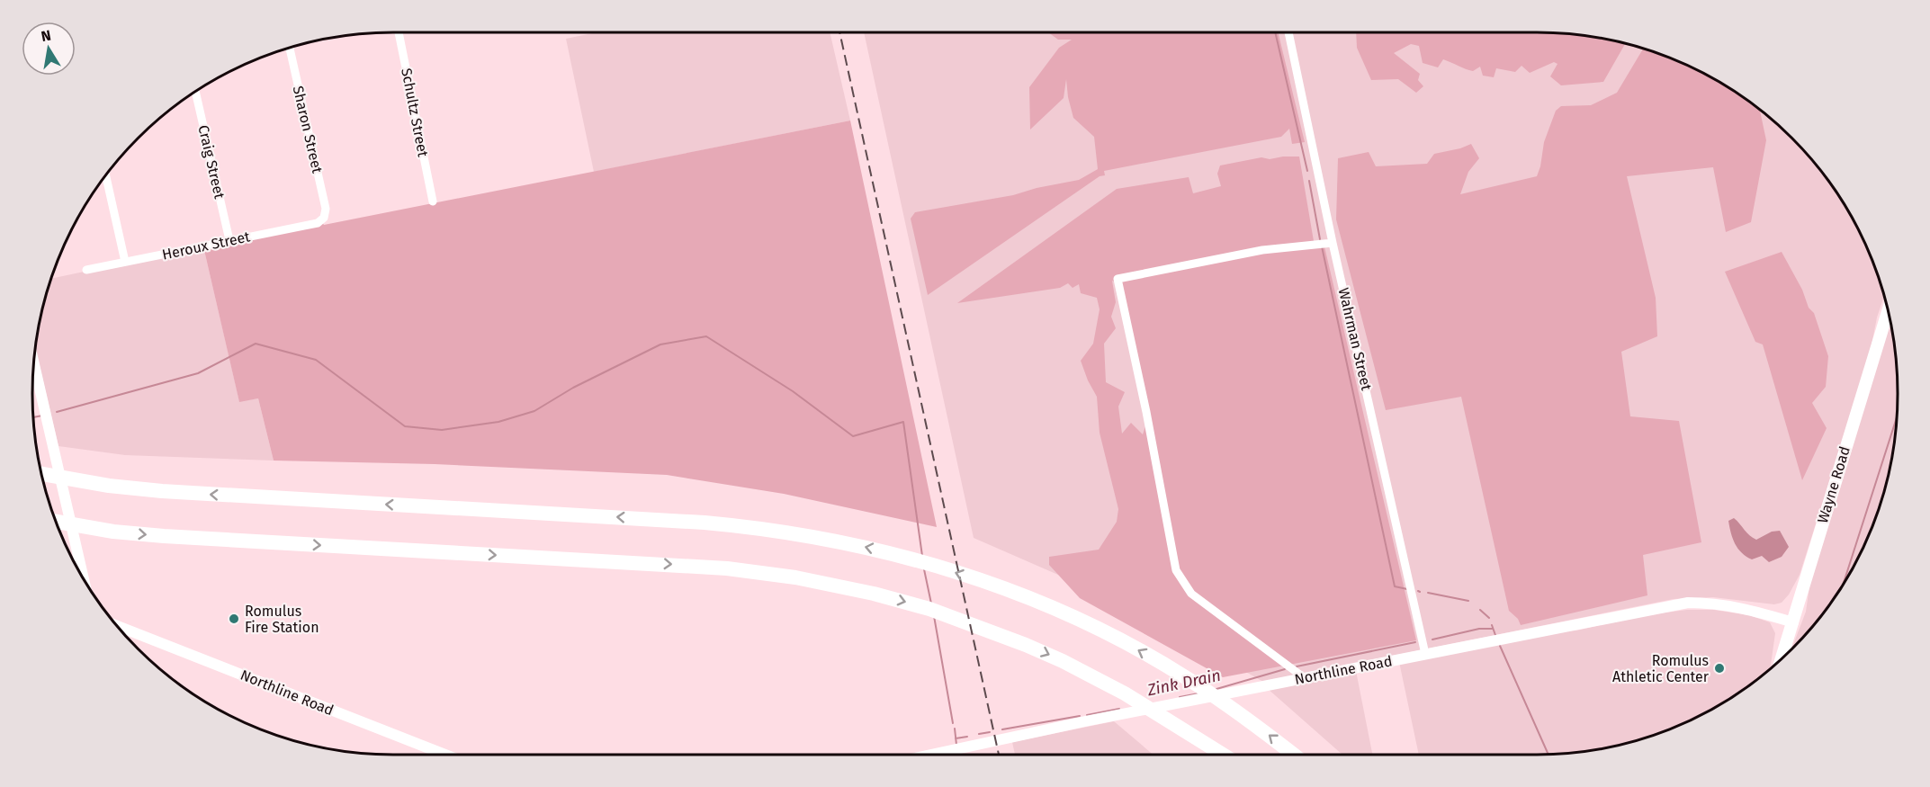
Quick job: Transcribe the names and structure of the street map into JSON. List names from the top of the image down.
{
  "streets": {
    "main road": ["Wayne Road"],
    "street": [
      "Schultz Street",
      "Sharon Street",
      "Craig Street",
      "Heroux Street",
      "Wahrman Street",
      "Northline Road"
    ]
  },
  "crossings": [
    ["Sharon Street", "Heroux Street"],
    ["Craig Street", "Heroux Street"],
    ["Wahrman Street", "Northline Road"],
    ["Wayne Road", "Northline Road"]
  ],
  "water": ["Zink Drain"],
  "places": ["Romulus Fire Station", "Romulus Athletic Center"],
  "north": "top"
}
